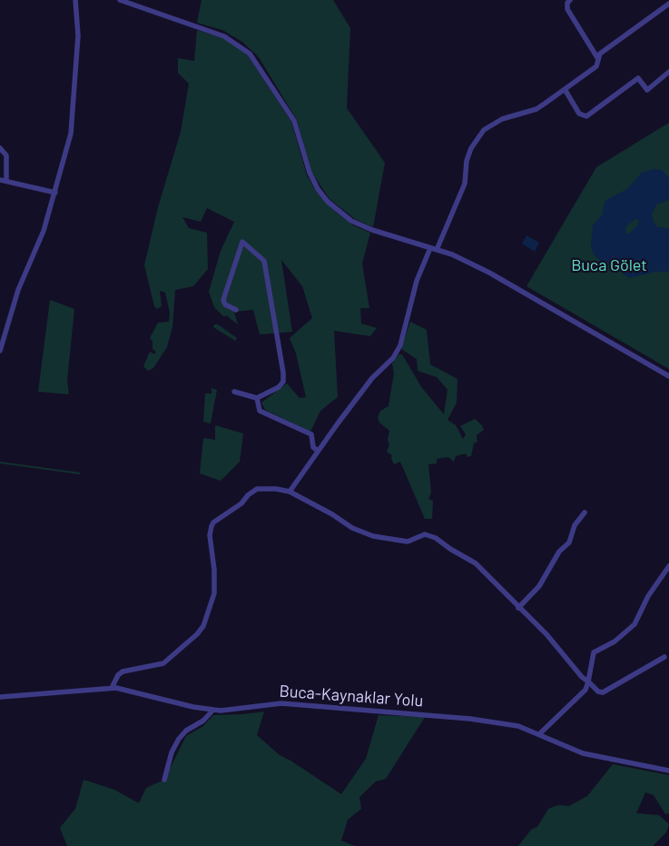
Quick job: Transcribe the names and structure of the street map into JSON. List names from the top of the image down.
{
  "streets": {
    "street": ["Buca-Kaynaklar Yolu"]
  },
  "parks": ["Buca Gölet"]
}
